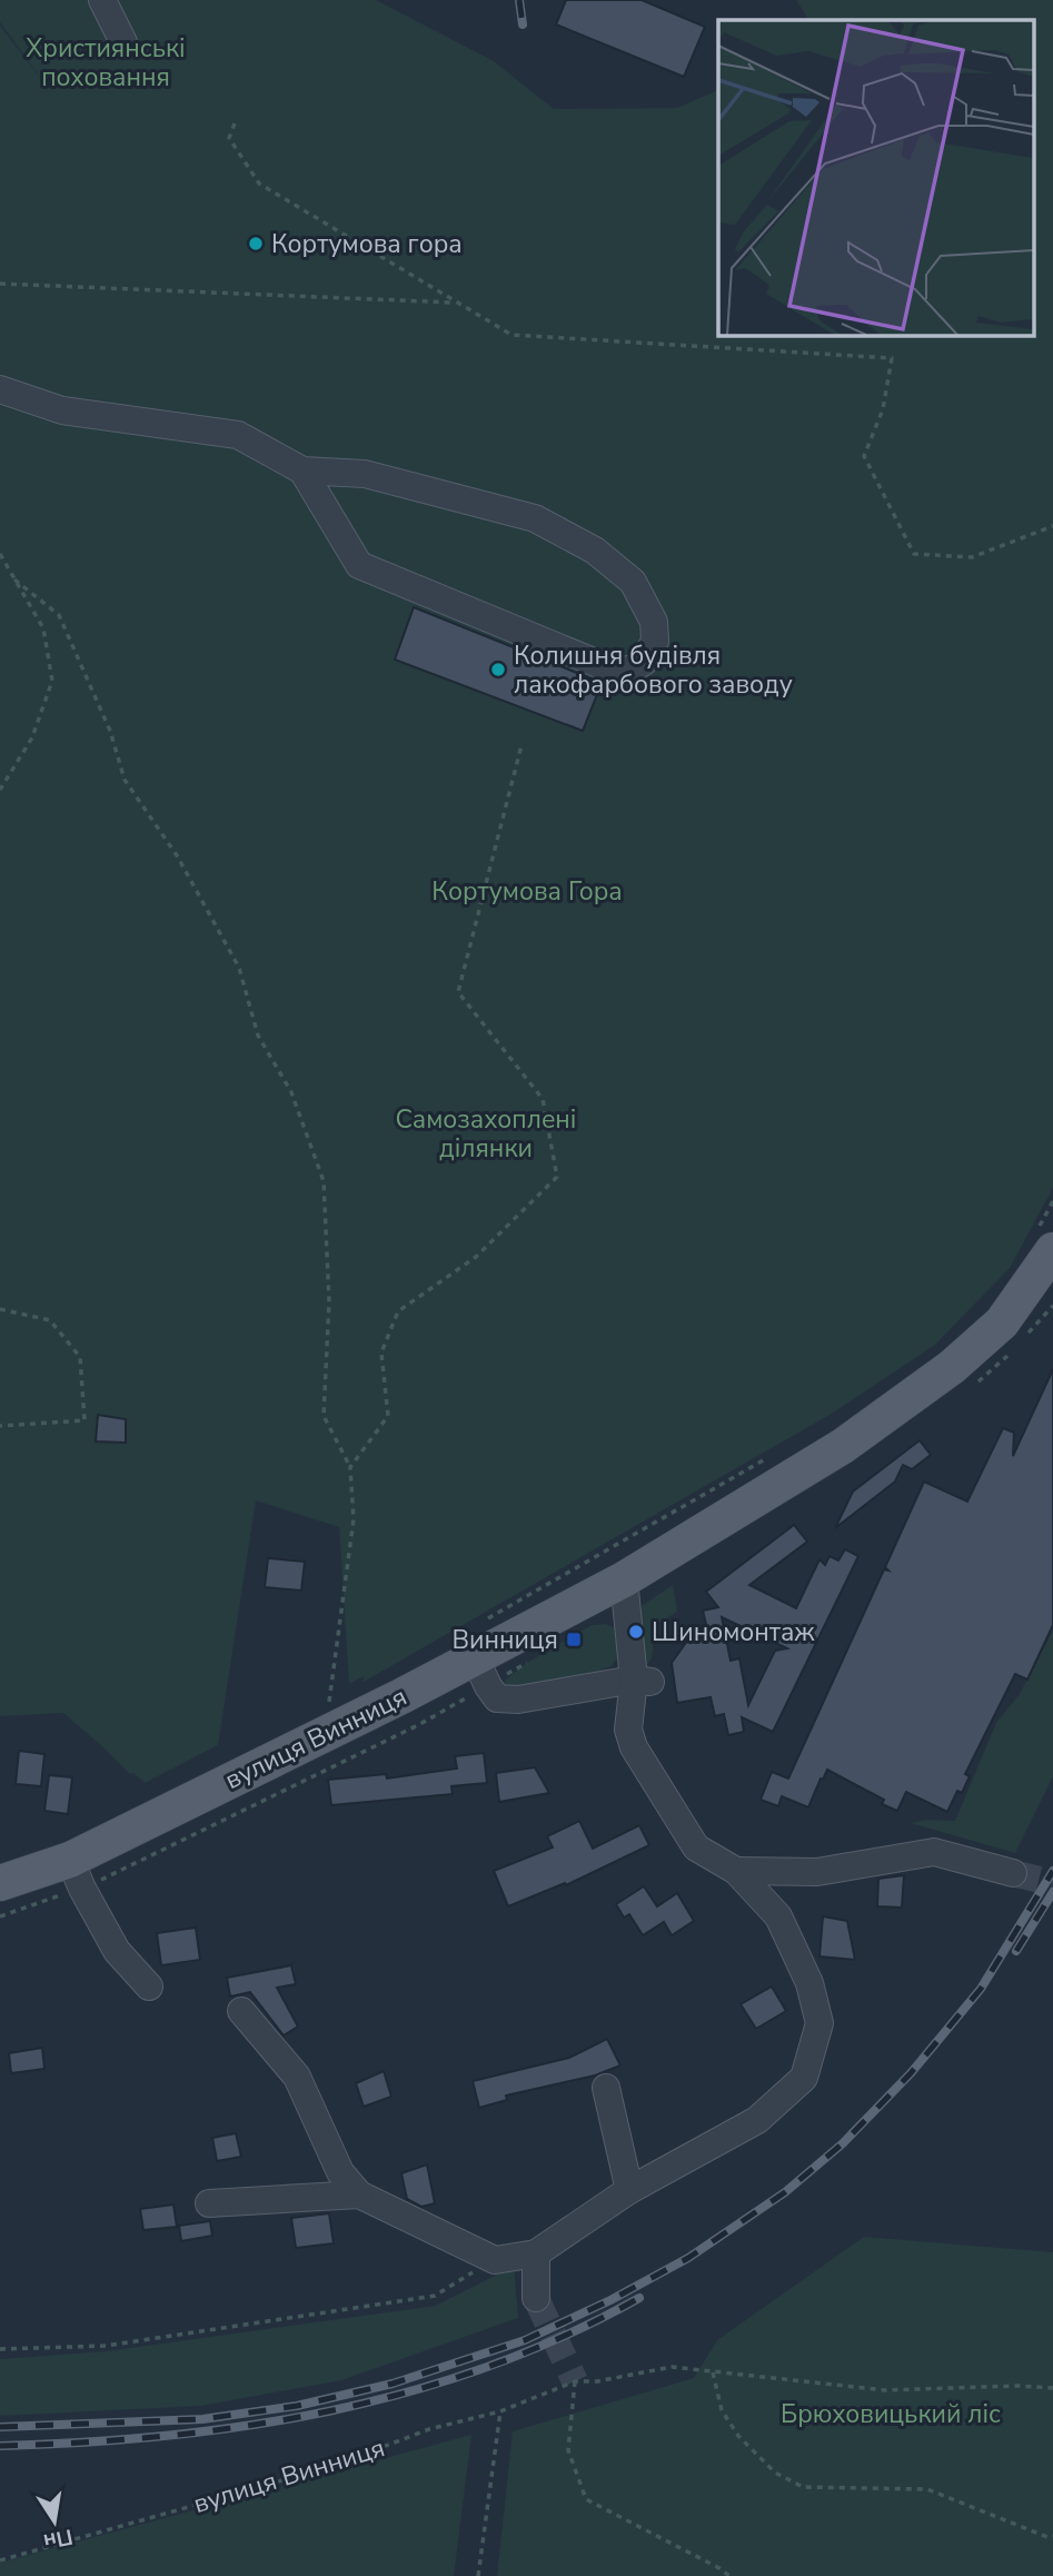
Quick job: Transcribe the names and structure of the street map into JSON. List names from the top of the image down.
{
  "streets": {
    "main road": ["вулиця Винниця"]
  },
  "parks": [
    "Християнські поховання",
    "Кортумова Гора",
    "Самозахоплені ділянки",
    "Брюховицький ліс"
  ],
  "places": {
    "other": ["Кортумова гора", "Колишня будівля лакофарбового заводу", "Шиномонтаж"],
    "transit": ["Винниця"]
  },
  "north": "bottom"
}
